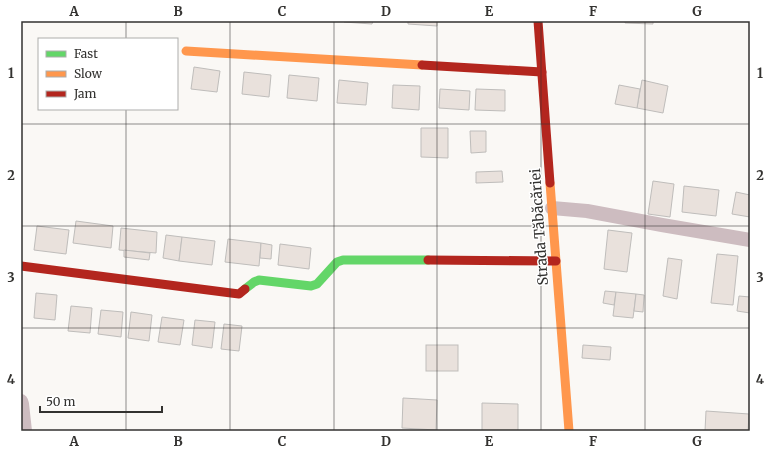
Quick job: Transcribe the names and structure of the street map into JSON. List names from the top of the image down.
{
  "streets": {
    "street": ["Strada Tăbăcăriei"]
  },
  "legend": ["Fast", "Slow", "Jam"],
  "scale_bar": "50 m",
  "grid": {
    "columns": [
      "A",
      "B",
      "C",
      "D",
      "E",
      "F",
      "G"
    ],
    "rows": [
      "1",
      "2",
      "3",
      "4"
    ]
  }
}
